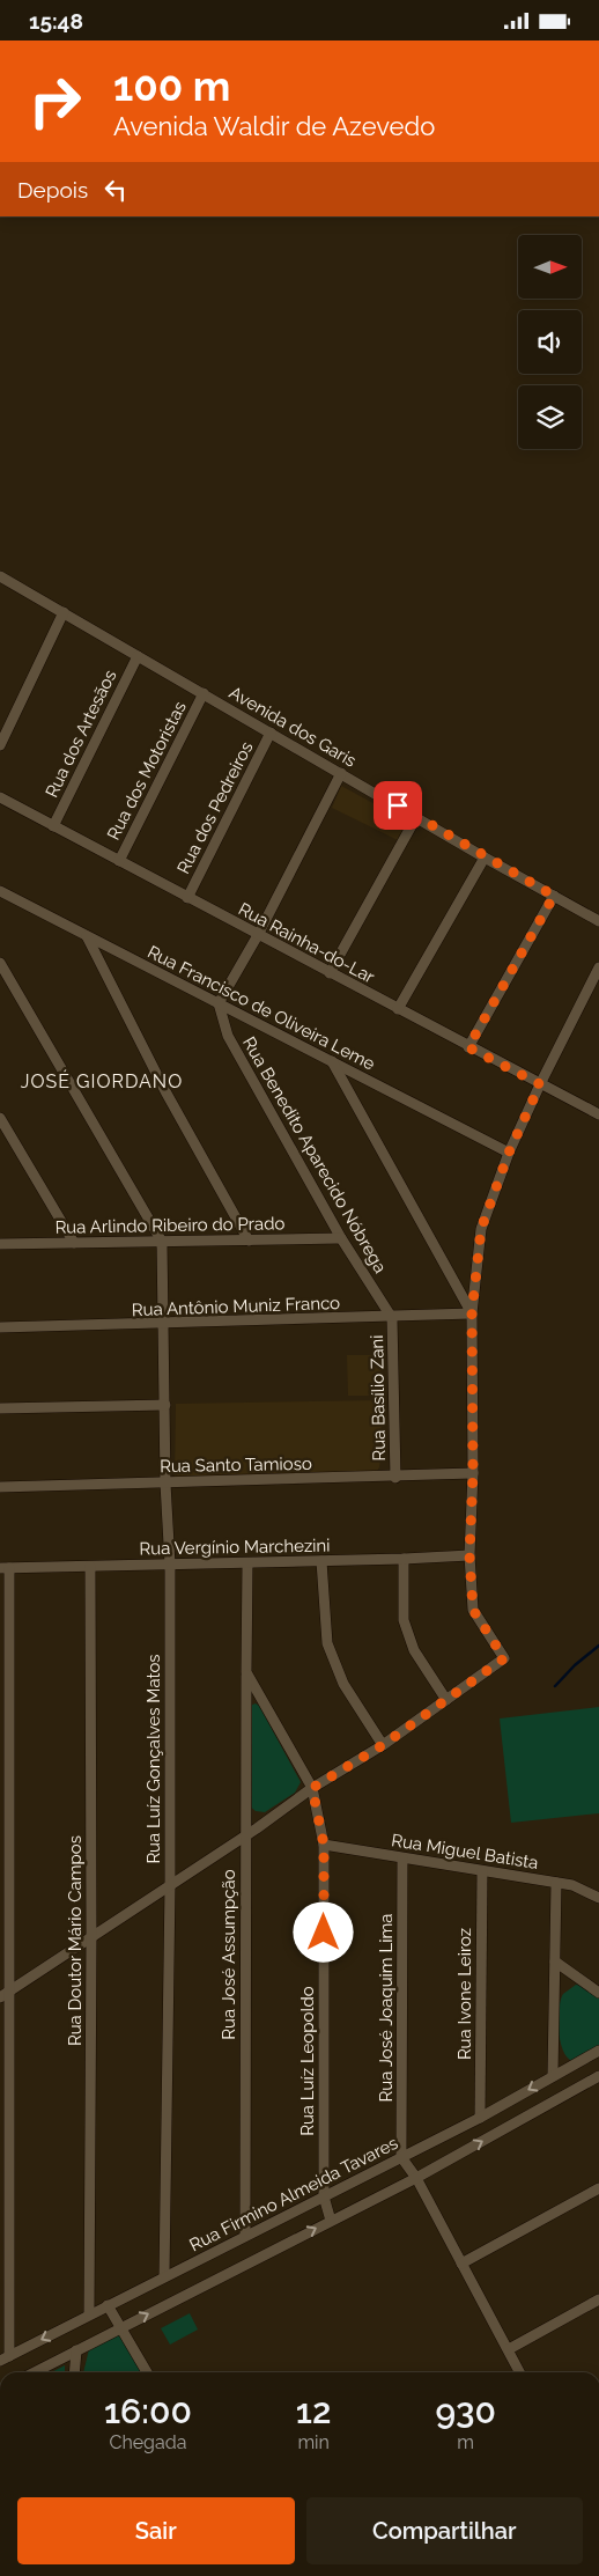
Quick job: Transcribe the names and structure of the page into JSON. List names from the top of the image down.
{
  "streets": {
    "street": [
      "Avenida dos Garis",
      "Rua dos Artesãos",
      "Rua dos Motoristas",
      "Rua dos Pedreiros",
      "Rua Rainha-do-Lar",
      "Rua Francisco de Oliveira Leme",
      "Rua Benedito Aparecido Nóbrega",
      "Rua Arlindo Ribeiro do Prado",
      "Rua Antônio Muniz Franco",
      "Rua Basílio Zani",
      "Rua Santo Tamioso",
      "Rua Vergínio Marchezini",
      "Rua Luíz Gonçalves Matos",
      "Rua Miguel Batista",
      "Rua Doutor Mário Campos",
      "Rua José Assumpção",
      "Rua Ivone Leiroz",
      "Rua José Joaquim Lima",
      "Rua Luíz Leopoldo",
      "Rua Firmino Almeida Tavares"
    ]
  },
  "crossings": [
    ["Avenida dos Garis", "Rua dos Artesãos"],
    ["Avenida dos Garis", "Rua dos Motoristas"],
    ["Avenida dos Garis", "Rua dos Pedreiros"],
    ["Rua dos Artesãos", "Rua Rainha-do-Lar"],
    ["Rua dos Motoristas", "Rua Rainha-do-Lar"],
    ["Rua dos Pedreiros", "Rua Rainha-do-Lar"],
    ["Rua Francisco de Oliveira Leme", "Rua Benedito Aparecido Nóbrega"],
    ["Rua Benedito Aparecido Nóbrega", "Rua Arlindo Ribeiro do Prado"],
    ["Rua Benedito Aparecido Nóbrega", "Rua Antônio Muniz Franco"],
    ["Rua Benedito Aparecido Nóbrega", "Rua Basílio Zani"],
    ["Rua Arlindo Ribeiro do Prado", "Rua Luíz Gonçalves Matos"],
    ["Rua Antônio Muniz Franco", "Rua Basílio Zani"],
    ["Rua Antônio Muniz Franco", "Rua Luíz Gonçalves Matos"],
    ["Rua Basílio Zani", "Rua Santo Tamioso"],
    ["Rua Santo Tamioso", "Rua Luíz Gonçalves Matos"],
    ["Rua Vergínio Marchezini", "Rua Luíz Gonçalves Matos"],
    ["Rua Vergínio Marchezini", "Rua Doutor Mário Campos"],
    ["Rua Vergínio Marchezini", "Rua José Assumpção"],
    ["Rua Luíz Gonçalves Matos", "Rua Firmino Almeida Tavares"],
    ["Rua Miguel Batista", "Rua Ivone Leiroz"],
    ["Rua Miguel Batista", "Rua José Joaquim Lima"],
    ["Rua Miguel Batista", "Rua Luíz Leopoldo"],
    ["Rua Doutor Mário Campos", "Rua Firmino Almeida Tavares"],
    ["Rua José Assumpção", "Rua Luíz Leopoldo"],
    ["Rua José Assumpção", "Rua Firmino Almeida Tavares"],
    ["Rua Ivone Leiroz", "Rua Firmino Almeida Tavares"],
    ["Rua José Joaquim Lima", "Rua Firmino Almeida Tavares"],
    ["Rua Luíz Leopoldo", "Rua Firmino Almeida Tavares"]
  ],
  "districts": ["JOSÉ GIORDANO"],
  "north": "right",
  "page": {
    "status": "15:48",
    "turn": ["100 m", "Avenida Waldir de Azevedo"],
    "then": "Depois",
    "eta": [
      "16:00",
      "Chegada",
      "12",
      "min",
      "930",
      "m"
    ],
    "buttons": ["Sair", "Compartilhar"]
  }
}
